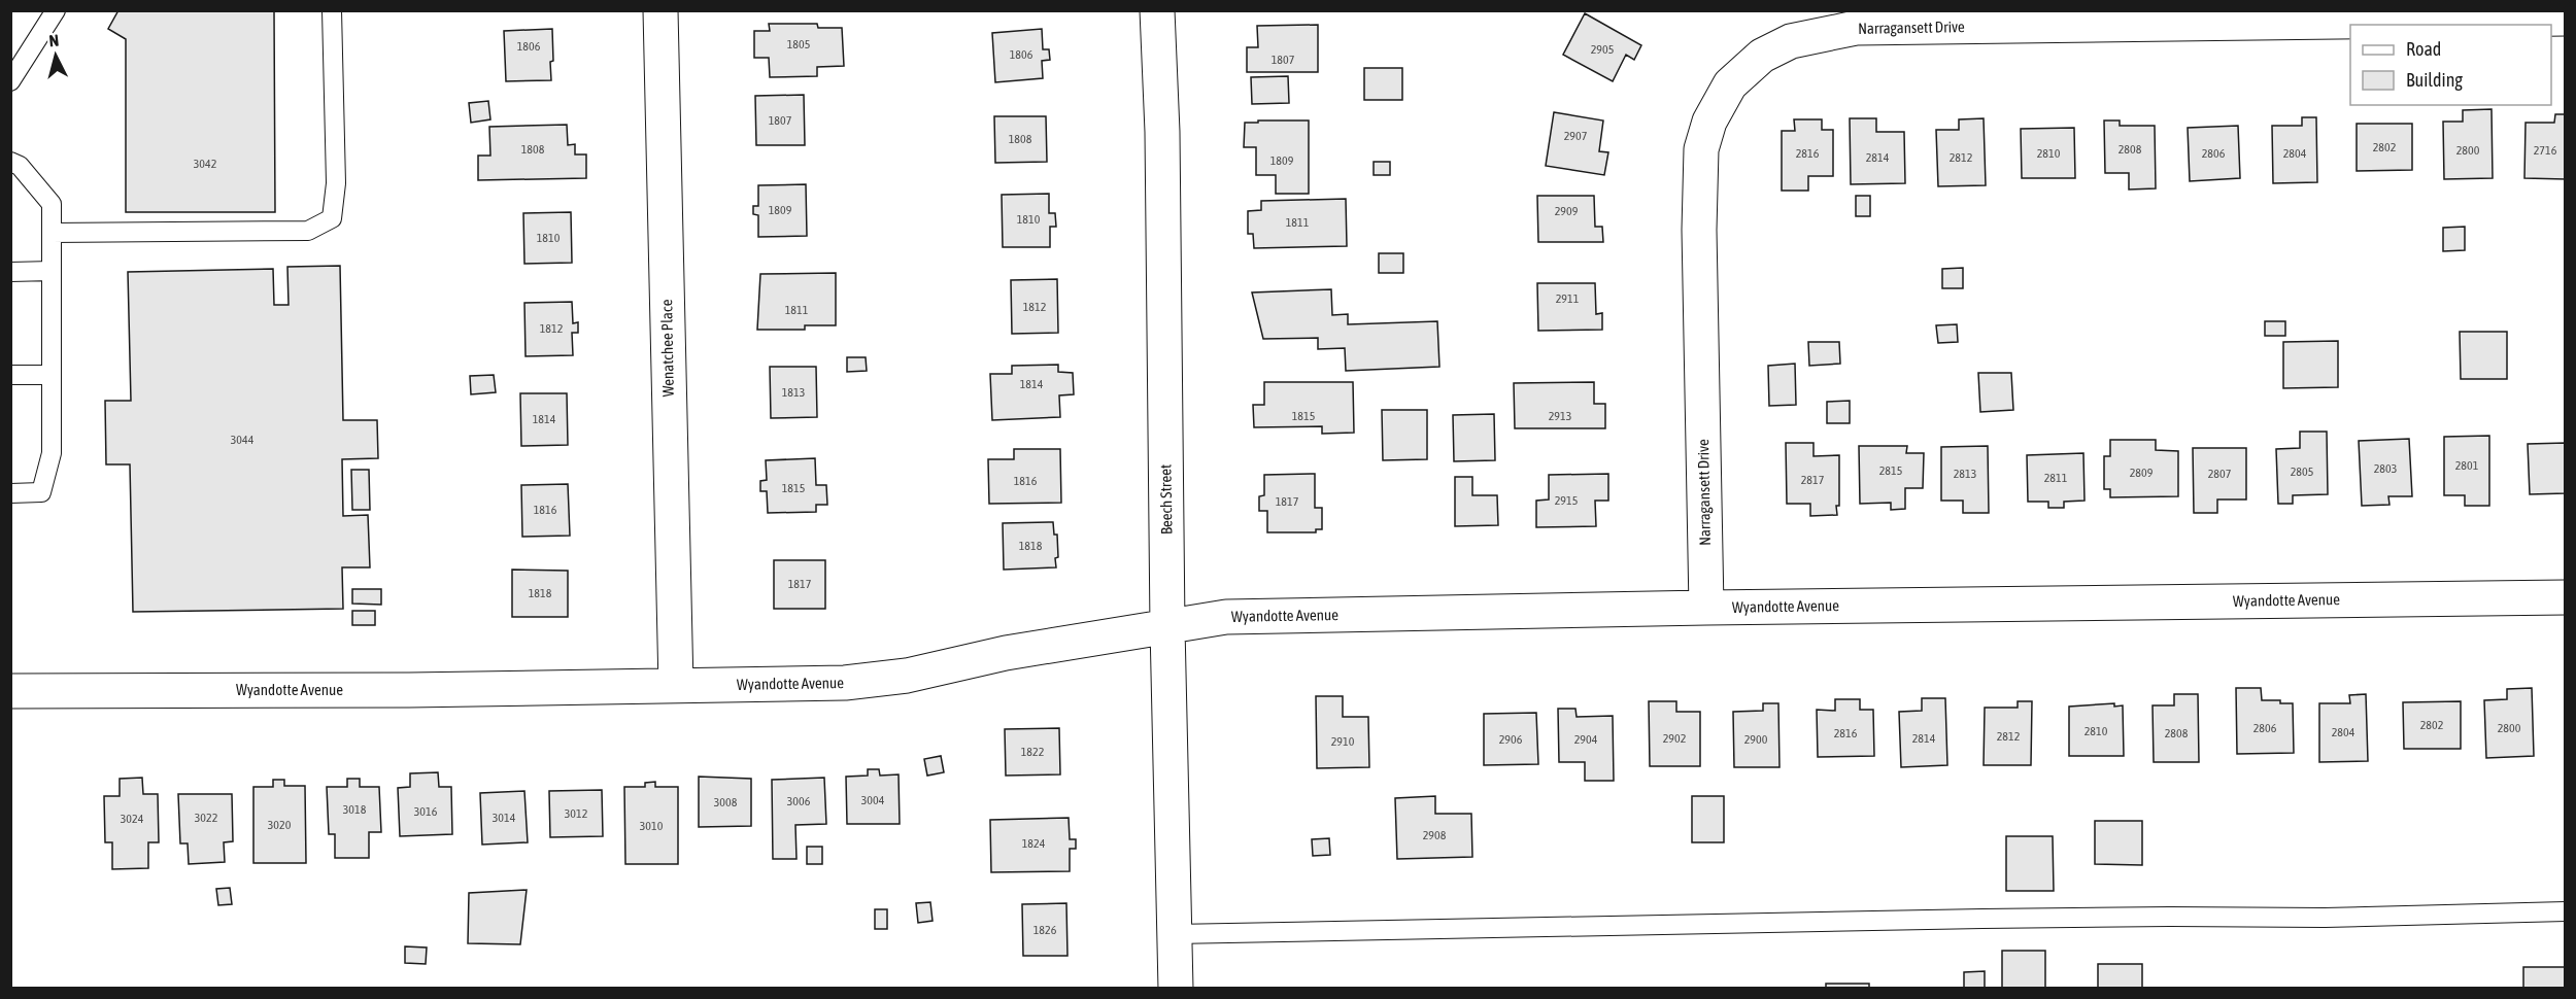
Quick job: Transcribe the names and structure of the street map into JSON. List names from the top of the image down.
{
  "streets": {
    "street": [
      "Narragansett Drive",
      "Wenatchee Place",
      "Beech Street",
      "Wyandotte Avenue"
    ]
  },
  "crossings": [
    ["Narragansett Drive", "Wyandotte Avenue"],
    ["Wenatchee Place", "Wyandotte Avenue"],
    ["Beech Street", "Wyandotte Avenue"]
  ],
  "house_numbers": [
    "1805",
    "1806",
    "2905",
    "1806",
    "1807",
    "1807",
    "2907",
    "1808",
    "2802",
    "1808",
    "2808",
    "2800",
    "2716",
    "2816",
    "2810",
    "2806",
    "2804",
    "2814",
    "2812",
    "1809",
    "3042",
    "1809",
    "2909",
    "1810",
    "1811",
    "1810",
    "2911",
    "1812",
    "1811",
    "1812",
    "1814",
    "1813",
    "1815",
    "2913",
    "1814",
    "3044",
    "2801",
    "2803",
    "2815",
    "2805",
    "2809",
    "2813",
    "2807",
    "2811",
    "2817",
    "1816",
    "1815",
    "2915",
    "1817",
    "1816",
    "1818",
    "1817",
    "1818",
    "2802",
    "2806",
    "2800",
    "2810",
    "2804",
    "2816",
    "2808",
    "2812",
    "2902",
    "2814",
    "2906",
    "2904",
    "2900",
    "2910",
    "1822",
    "3004",
    "3006",
    "3008",
    "3018",
    "3016",
    "3012",
    "3022",
    "3014",
    "3024",
    "3020",
    "3010",
    "2908",
    "1824",
    "1826"
  ],
  "legend": ["Road", "Building"],
  "north": "top"
}
